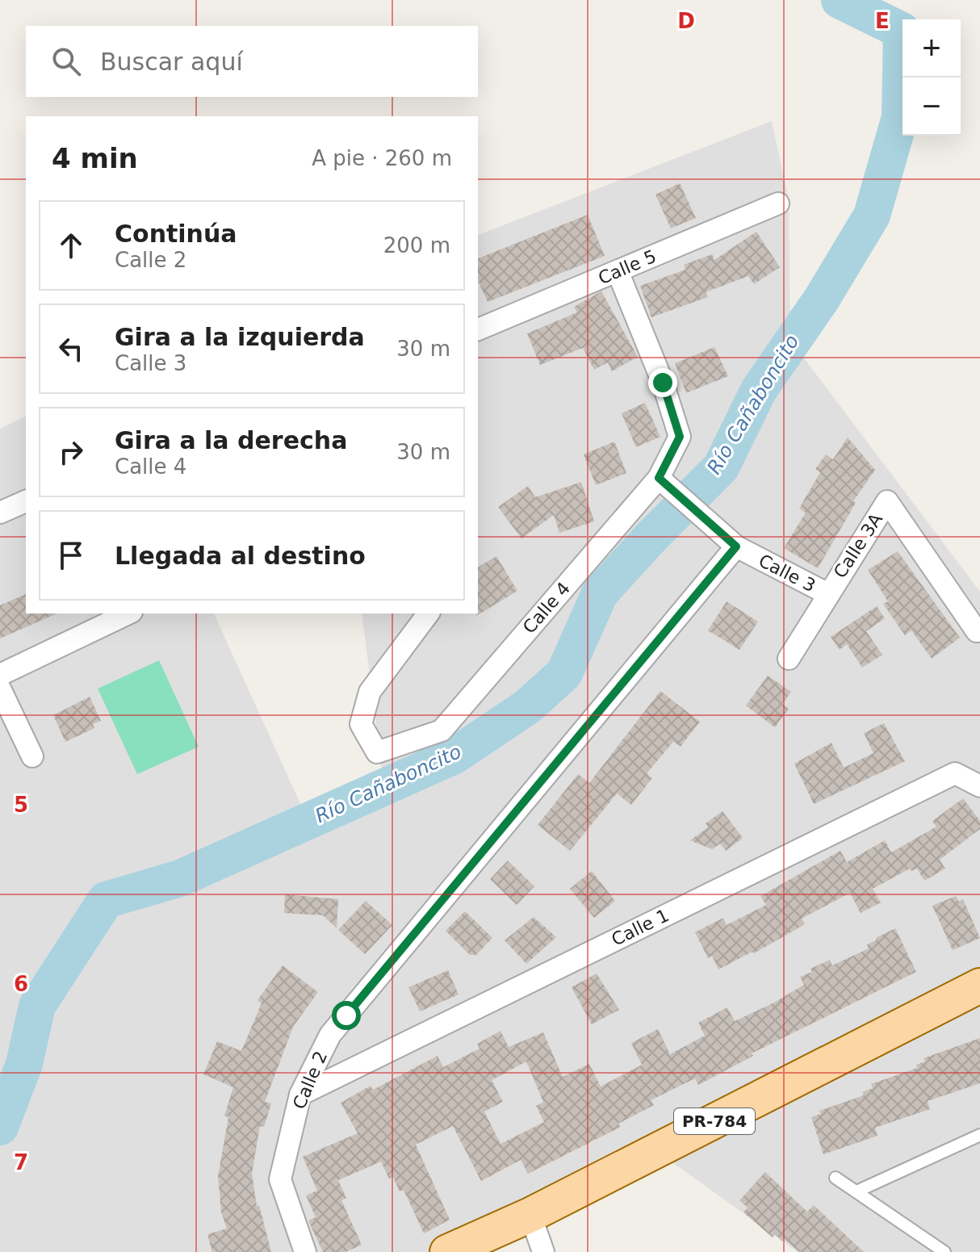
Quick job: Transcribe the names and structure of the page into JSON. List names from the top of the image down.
{
  "streets": {
    "main road": ["PR-784"],
    "street": [
      "Calle 5",
      "Calle 3A",
      "Calle 3",
      "Calle 4",
      "Calle 1",
      "Calle 2"
    ]
  },
  "crossings": [
    ["Calle 5", "Calle 4"],
    ["Calle 3A", "Calle 3"],
    ["Calle 3", "Calle 4"],
    ["Calle 3", "Calle 2"],
    ["Calle 1", "Calle 2"]
  ],
  "water": ["Río Cañaboncito"],
  "page": {
    "map_buttons": ["+", "−"],
    "search": "Buscar aquí",
    "heading": ["4 min", "A pie · 260 m"],
    "list": [
      ["Continúa", "Calle 2", "200 m"],
      ["Gira a la izquierda", "Calle 3", "30 m"],
      ["Gira a la derecha", "Calle 4", "30 m"],
      "Llegada al destino"
    ]
  },
  "grid": {
    "columns": ["D", "E"],
    "rows": ["5", "6", "7"]
  }
}
